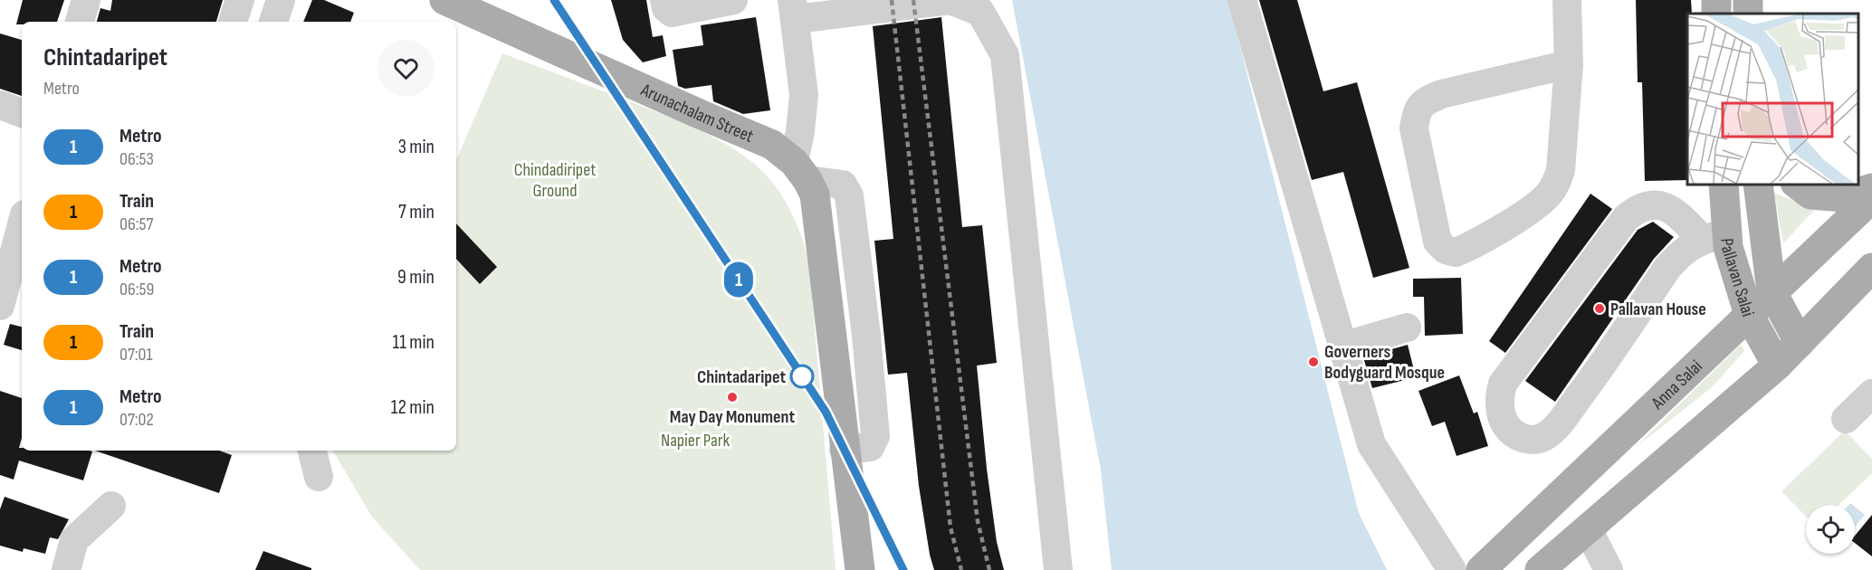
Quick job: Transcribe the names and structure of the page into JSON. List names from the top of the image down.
{
  "streets": {
    "main road": ["Arunachalam Street", "Pallavan Salai", "Anna Salai"]
  },
  "crossings": [
    ["Pallavan Salai", "Anna Salai"]
  ],
  "parks": ["Chindadiripet Ground", "Napier Park"],
  "places": [
    "Pallavan House",
    "Governers Bodyguard Mosque",
    "Chintadaripet",
    "May Day Monument"
  ],
  "lines": ["metro line 1"],
  "page": {
    "on_map": "1",
    "heading": ["Chintadaripet", "Metro"],
    "list": [
      {
        "mark": "1",
        "name": "Metro",
        "note": "06:53",
        "value": "3 min"
      },
      {
        "mark": "1",
        "name": "Train",
        "note": "06:57",
        "value": "7 min"
      },
      {
        "mark": "1",
        "name": "Metro",
        "note": "06:59",
        "value": "9 min"
      },
      {
        "mark": "1",
        "name": "Train",
        "note": "07:01",
        "value": "11 min"
      },
      {
        "mark": "1",
        "name": "Metro",
        "note": "07:02",
        "value": "12 min"
      }
    ]
  }
}
